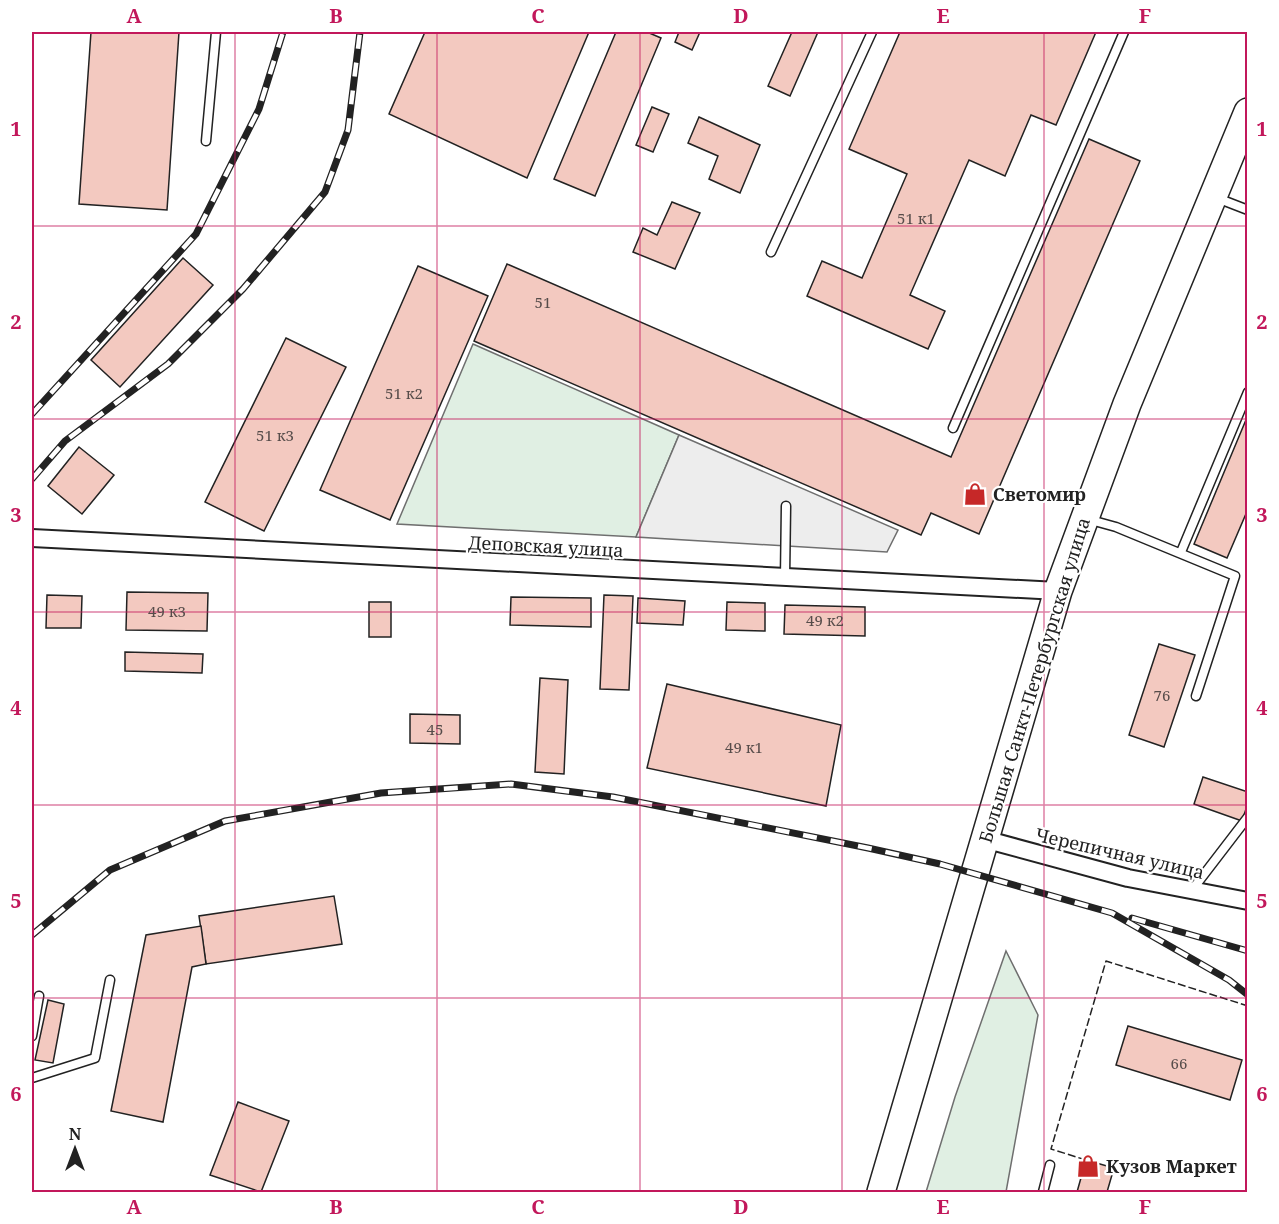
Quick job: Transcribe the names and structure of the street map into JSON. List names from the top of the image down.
{
  "streets": {
    "main road": ["Большая Санкт-Петербургская улица"],
    "street": ["Деповская улица", "Черепичная улица"]
  },
  "crossings": [
    ["Деповская улица", "Большая Санкт-Петербургская улица"],
    ["Большая Санкт-Петербургская улица", "Черепичная улица"]
  ],
  "places": {
    "shop": ["Светомир", "Кузов Маркет"]
  },
  "house_numbers": [
    "51 к1",
    "51",
    "51 к2",
    "51 к3",
    "49 к3",
    "49 к2",
    "76",
    "45",
    "49 к1",
    "66"
  ],
  "north": "top",
  "grid": {
    "columns": [
      "A",
      "B",
      "C",
      "D",
      "E",
      "F"
    ],
    "rows": [
      "1",
      "2",
      "3",
      "4",
      "5",
      "6"
    ]
  }
}
